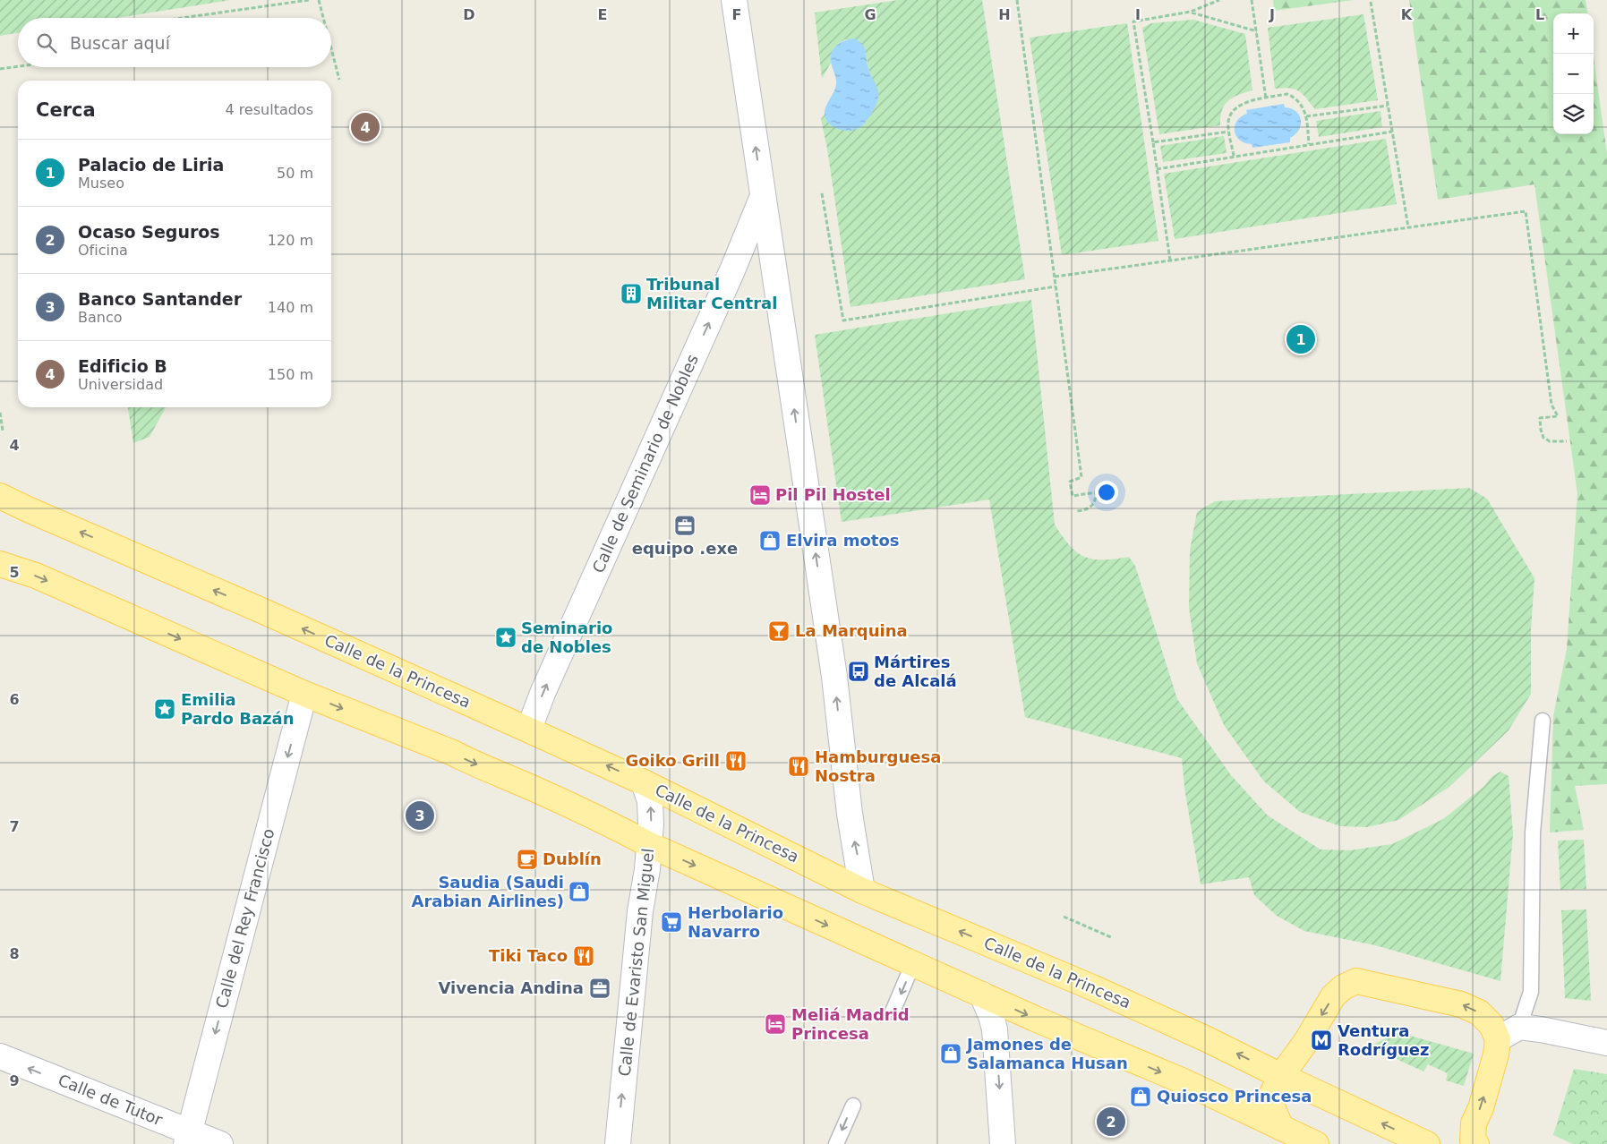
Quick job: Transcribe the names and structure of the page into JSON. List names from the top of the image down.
{
  "streets": {
    "main road": ["Calle de la Princesa"],
    "street": [
      "Calle de Seminario de Nobles",
      "Calle del Rey Francisco",
      "Calle de Evaristo San Miguel",
      "Calle de Tutor"
    ]
  },
  "crossings": [
    ["Calle de Seminario de Nobles", "Calle de la Princesa"],
    ["Calle de la Princesa", "Calle de Evaristo San Miguel"],
    ["Calle del Rey Francisco", "Calle de Tutor"]
  ],
  "one_way": ["Calle de Seminario de Nobles", "Calle del Rey Francisco", "Calle de Tutor"],
  "places": {
    "building": ["Tribunal Militar Central"],
    "hotel": ["Pil Pil Hostel", "Meliá Madrid Princesa"],
    "office": ["equipo .exe", "Vivencia Andina"],
    "shop": [
      "Elvira motos",
      "Saudia (Saudi Arabian Airlines)",
      "Jamones de Salamanca Husan",
      "Quiosco Princesa"
    ],
    "bar": ["La Marquina"],
    "place": ["Seminario de Nobles", "Emilia Pardo Bazán"],
    "bus stop": ["Mártires de Alcalá"],
    "restaurant": ["Goiko Grill", "Hamburguesa Nostra", "Tiki Taco"],
    "cafe": ["Dublín"],
    "supermarket": ["Herbolario Navarro"],
    "metro station": ["Ventura Rodríguez"]
  },
  "page": {
    "map_buttons": ["+", "−"],
    "search": "Buscar aquí",
    "heading": ["Cerca", "4 resultados"],
    "pins": [
      "4",
      "1",
      "3",
      "2"
    ],
    "list": [
      {
        "mark": "1",
        "name": "Palacio de Liria",
        "note": "Museo",
        "value": "50 m"
      },
      {
        "mark": "2",
        "name": "Ocaso Seguros",
        "note": "Oficina",
        "value": "120 m"
      },
      {
        "mark": "3",
        "name": "Banco Santander",
        "note": "Banco",
        "value": "140 m"
      },
      {
        "mark": "4",
        "name": "Edificio B",
        "note": "Universidad",
        "value": "150 m"
      }
    ]
  },
  "grid": {
    "columns": [
      "D",
      "E",
      "F",
      "G",
      "H",
      "I",
      "J",
      "K",
      "L"
    ],
    "rows": [
      "4",
      "5",
      "6",
      "7",
      "8",
      "9"
    ]
  }
}
